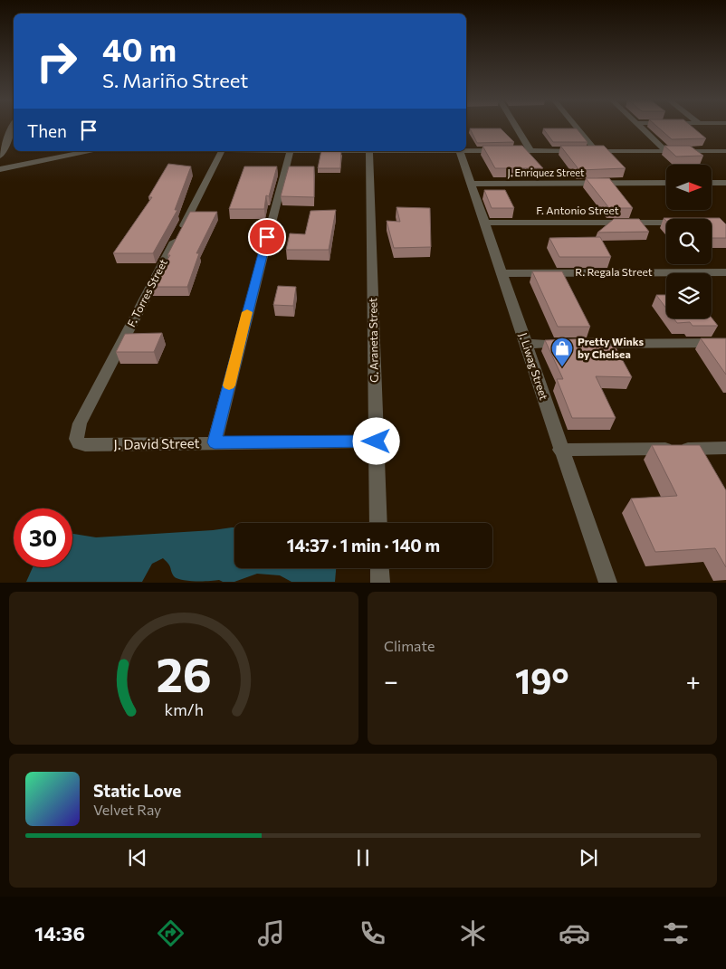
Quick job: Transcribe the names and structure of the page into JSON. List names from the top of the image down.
{
  "streets": {
    "street": [
      "J. Enriquez Street",
      "F. Antonio Street",
      "R. Regala Street",
      "F. Torres Street",
      "G. Araneta Street",
      "J. Liwag Street",
      "J. David Street"
    ]
  },
  "crossings": [
    ["J. Enriquez Street", "J. Liwag Street"],
    ["F. Antonio Street", "J. Liwag Street"],
    ["R. Regala Street", "J. Liwag Street"],
    ["F. Torres Street", "J. David Street"],
    ["G. Araneta Street", "J. David Street"]
  ],
  "places": {
    "shop": ["Pretty Winks by Chelsea"]
  },
  "north": "right",
  "page": {
    "turn": ["40 m", "S. Mariño Street"],
    "then": "Then",
    "limit": "30",
    "trip": "14:37 · 1 min · 140 m",
    "tile": "Climate",
    "heat": ["−", "19°", "+"],
    "song": ["Static Love", "Velvet Ray"],
    "tabs": "14:36",
    "gauge": ["26", "km/h"]
  }
}
